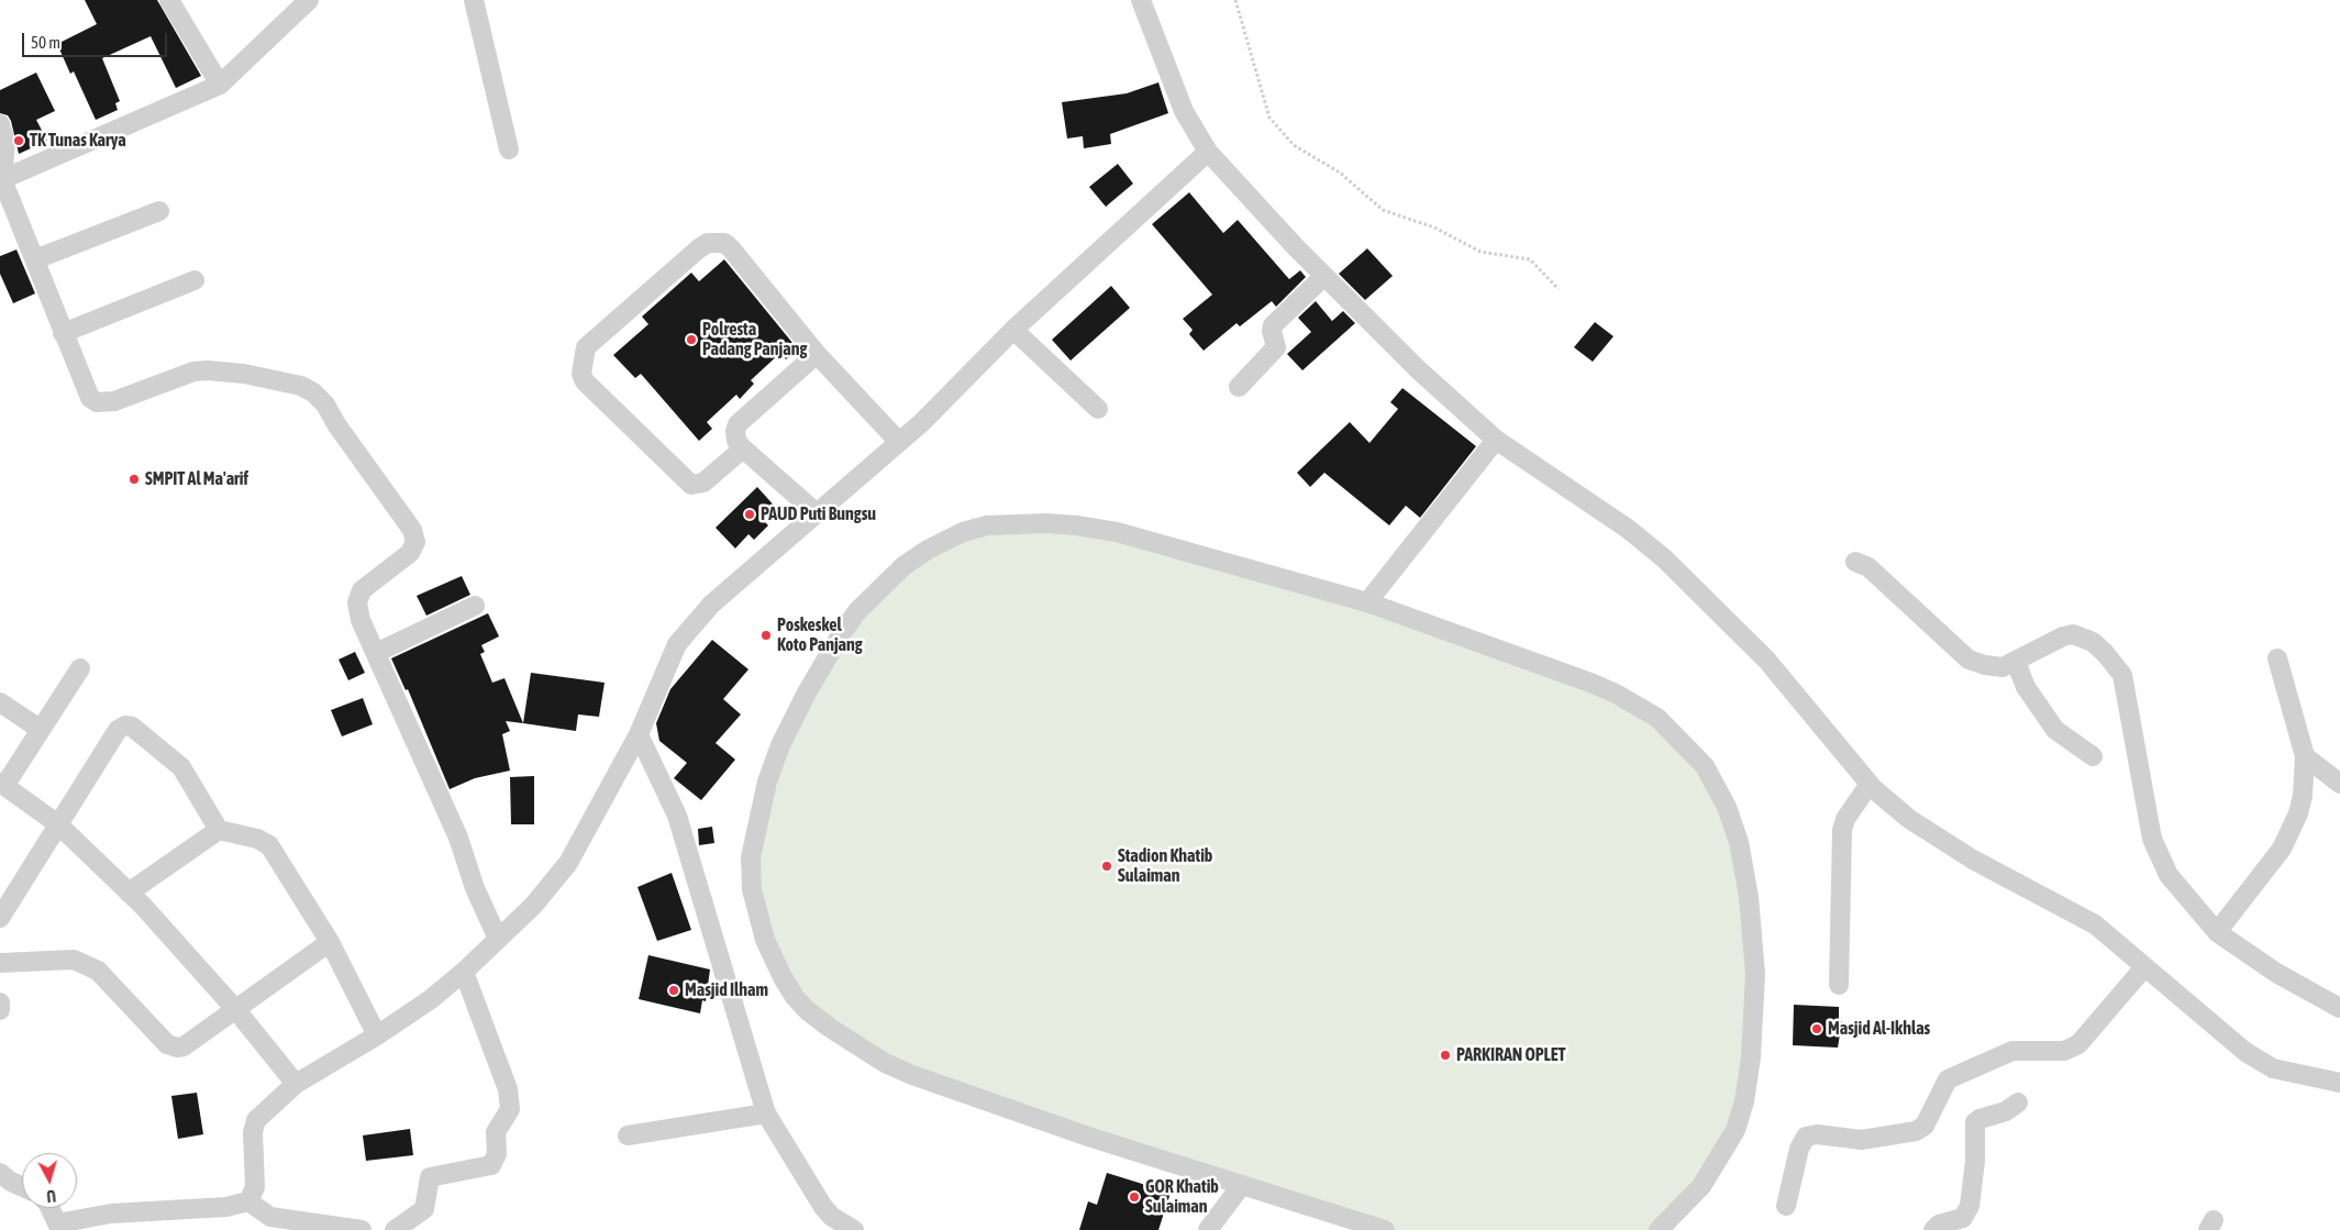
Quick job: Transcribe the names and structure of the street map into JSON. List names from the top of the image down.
{
  "places": [
    "TK Tunas Karya",
    "Polresta Padang Panjang",
    "SMPIT Al Ma'arif",
    "PAUD Puti Bungsu",
    "Poskeskel Koto Panjang",
    "Stadion Khatib Sulaiman",
    "Masjid Ilham",
    "Masjid Al-Ikhlas",
    "PARKIRAN OPLET",
    "GOR Khatib Sulaiman"
  ],
  "scale_bar": "50 m",
  "north": "bottom"
}
